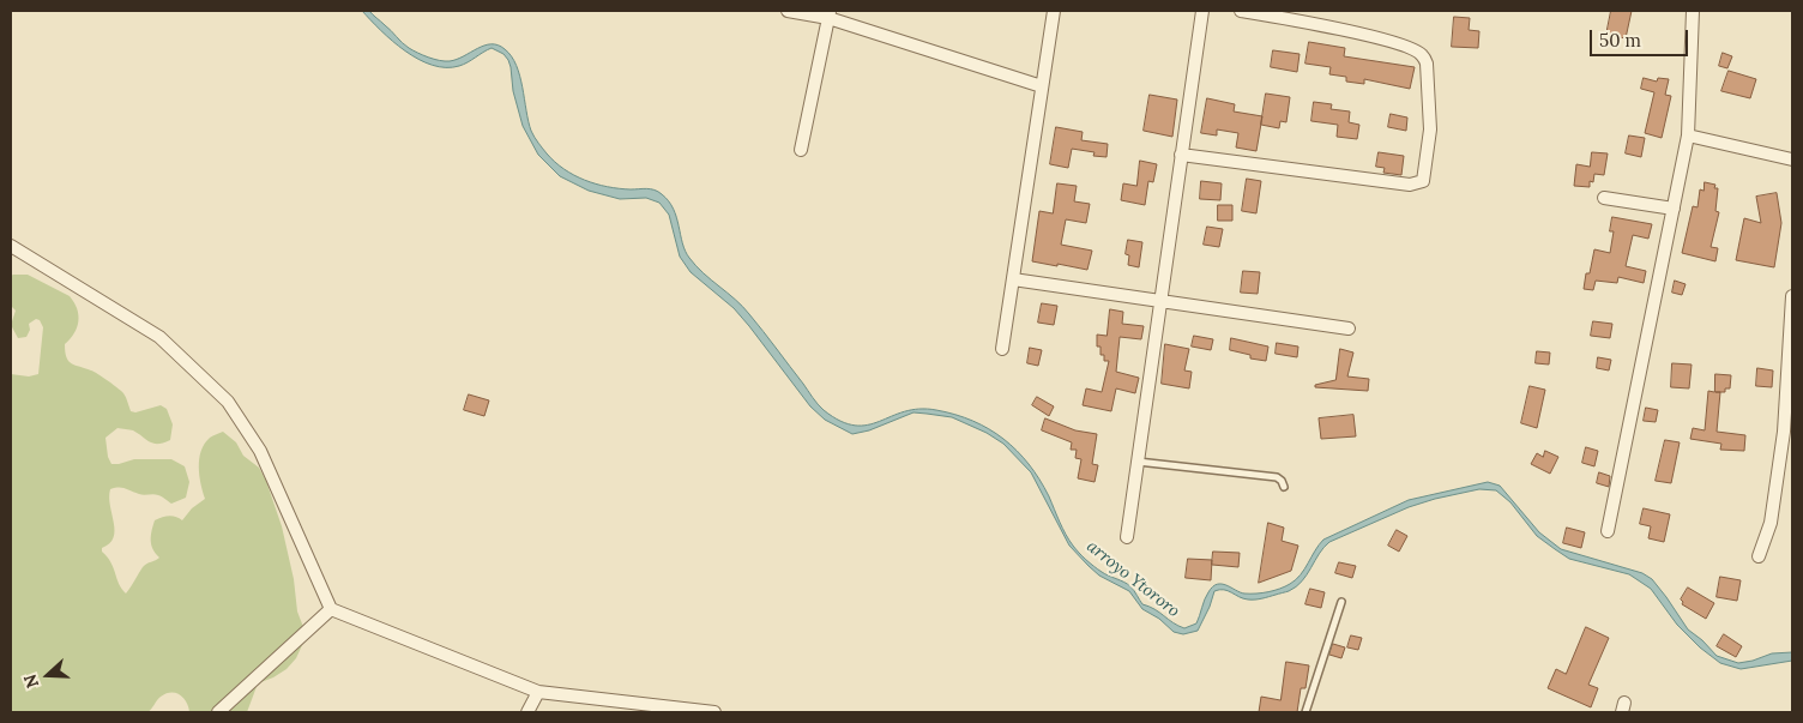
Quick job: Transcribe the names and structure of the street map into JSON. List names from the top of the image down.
{
  "water": ["arroyo Ytororo"],
  "scale_bar": "50 m",
  "north": "left"
}
